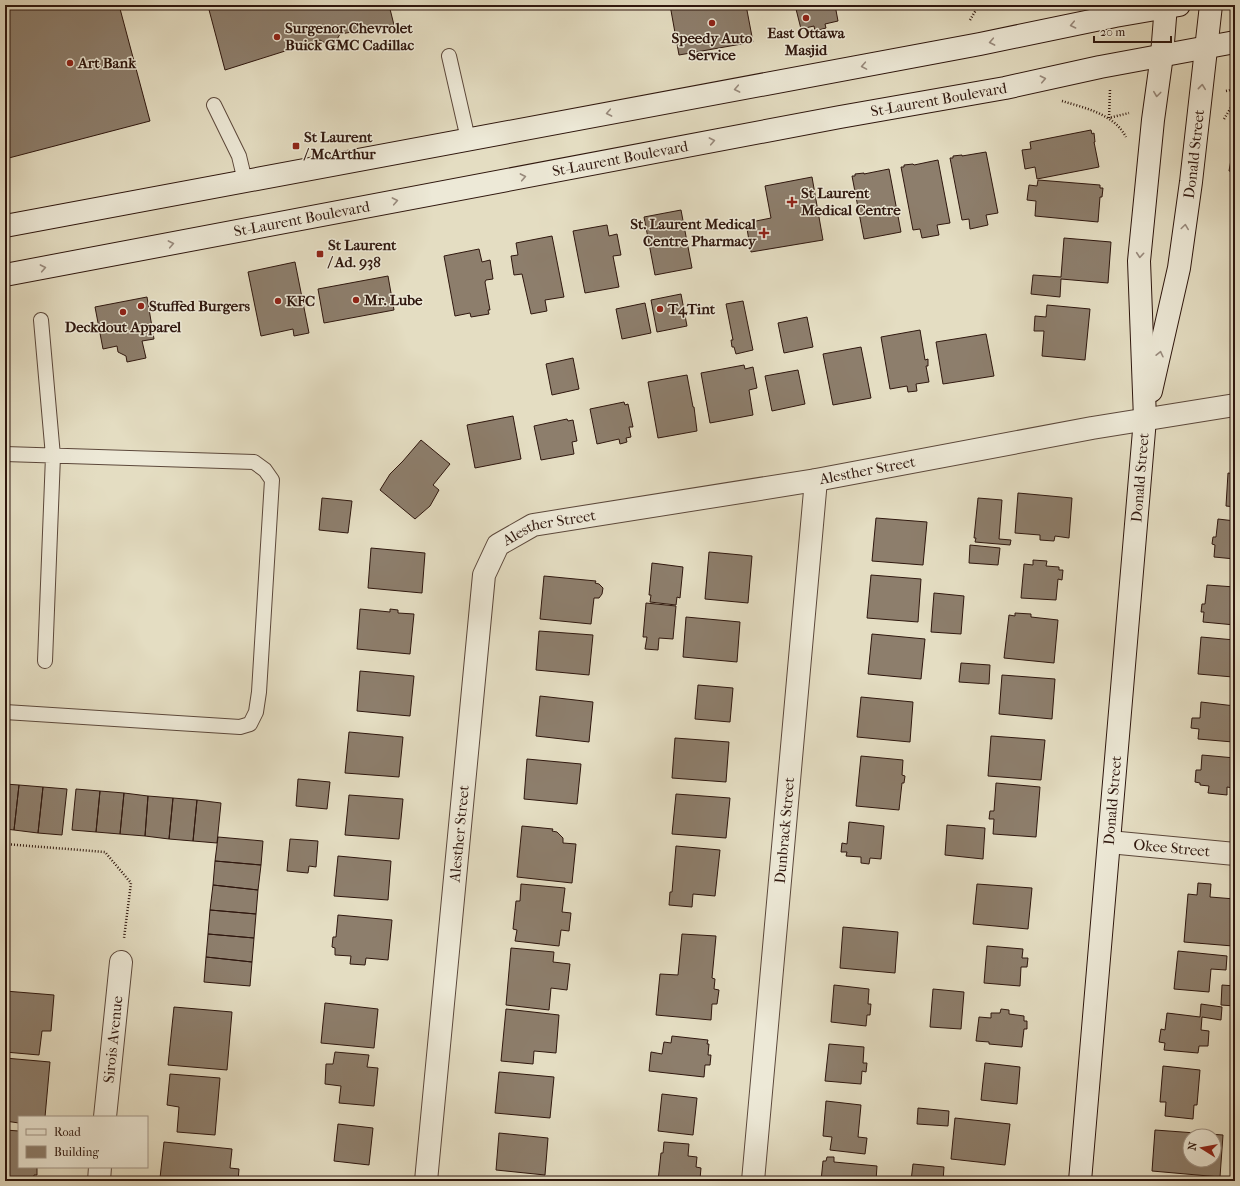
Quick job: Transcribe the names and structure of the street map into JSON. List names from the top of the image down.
{
  "streets": {
    "street": [
      "St-Laurent Boulevard",
      "Donald Street",
      "Alesther Street",
      "Dunbrack Street",
      "Okee Street",
      "Sirois Avenue"
    ]
  },
  "crossings": [
    ["St-Laurent Boulevard", "Donald Street"],
    ["Donald Street", "Alesther Street"],
    ["Donald Street", "Okee Street"],
    ["Alesther Street", "Dunbrack Street"]
  ],
  "places": {
    "other": [
      "East Ottawa Masjid",
      "Speedy Auto Service",
      "Surgenor Chevrolet Buick GMC Cadillac",
      "Art Bank",
      "Mr. Lube",
      "KFC",
      "Stuffed Burgers",
      "T4Tint",
      "Deckdout Apparel"
    ],
    "transit": ["St Laurent / McArthur", "St Laurent / Ad. 938"],
    "health": ["St Laurent Medical Centre", "St. Laurent Medical Centre Pharmacy"]
  },
  "legend": ["Road", "Building"],
  "scale_bar": "20 m",
  "north": "left"
}
